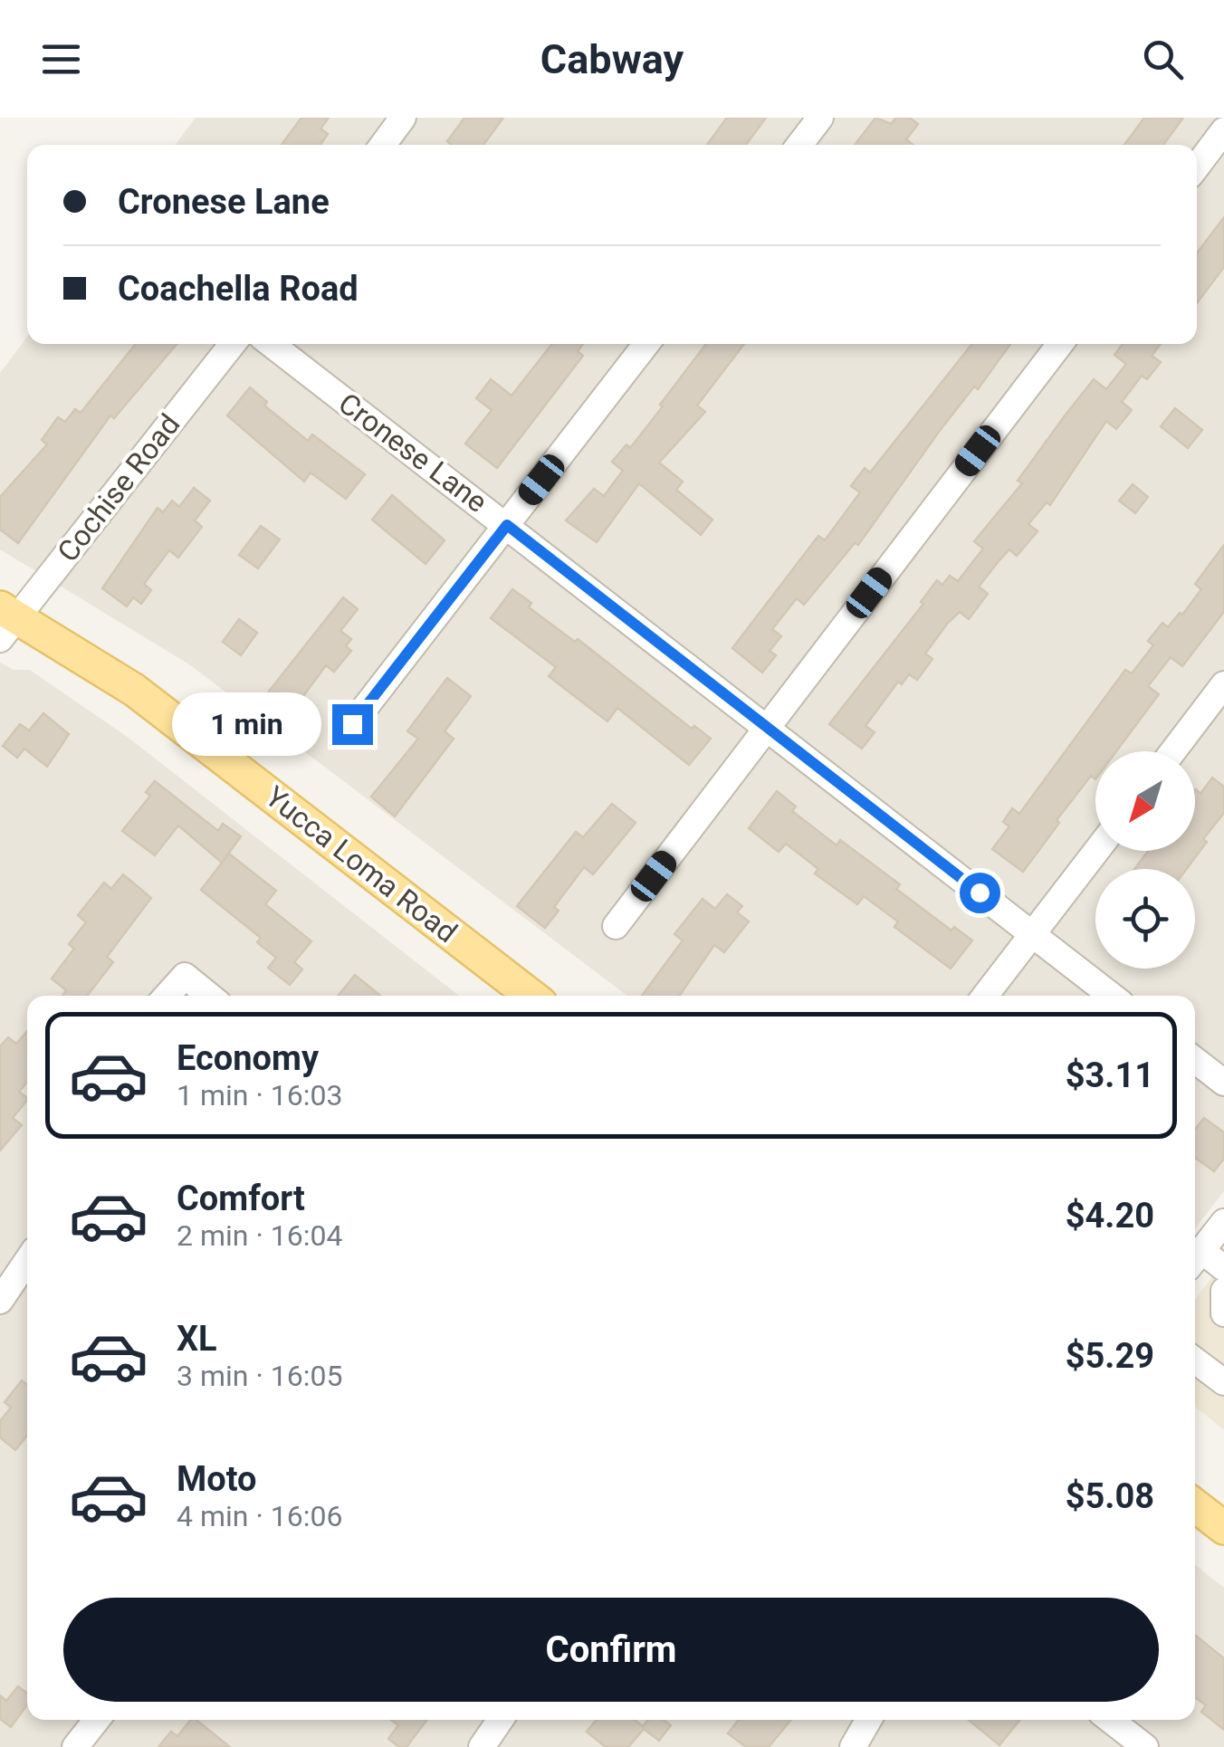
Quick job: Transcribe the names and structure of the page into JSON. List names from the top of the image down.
{
  "streets": {
    "main road": ["Yucca Loma Road"],
    "street": ["Cronese Lane", "Cochise Road"]
  },
  "crossings": [
    ["Cochise Road", "Yucca Loma Road"]
  ],
  "north": "bottom left",
  "page": {
    "header": "Cabway",
    "banner": ["Cronese Lane", "Coachella Road"],
    "bubble": "1 min",
    "list": [
      {
        "name": "Economy",
        "note": "1 min · 16:03",
        "value": "$3.11"
      },
      {
        "name": "Comfort",
        "note": "2 min · 16:04",
        "value": "$4.20"
      },
      {
        "name": "XL",
        "note": "3 min · 16:05",
        "value": "$5.29"
      },
      {
        "name": "Moto",
        "note": "4 min · 16:06",
        "value": "$5.08"
      }
    ],
    "buttons": "Confirm"
  }
}
